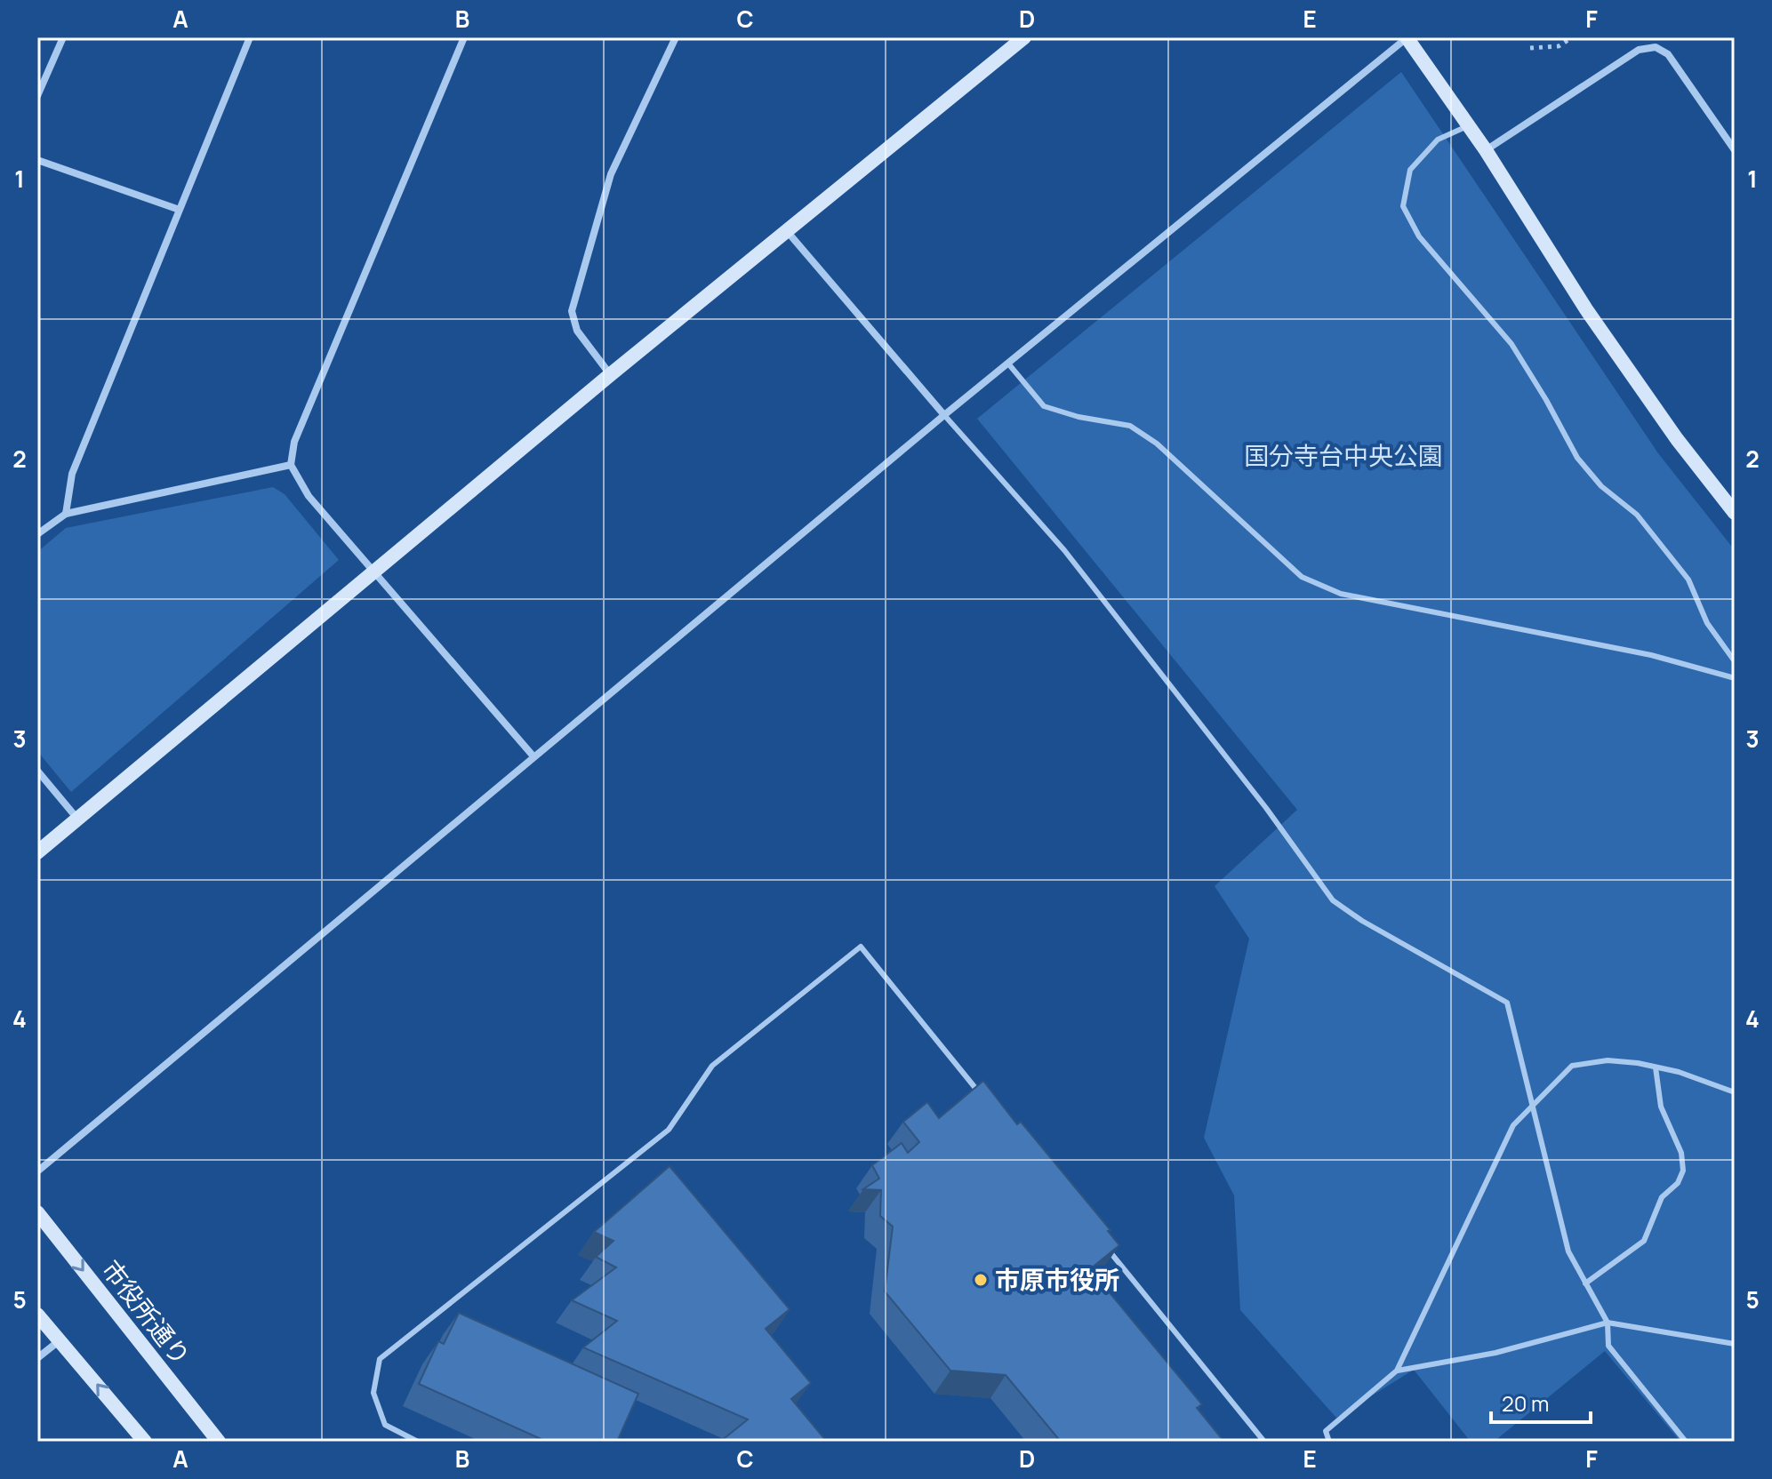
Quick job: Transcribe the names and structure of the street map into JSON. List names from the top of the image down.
{
  "streets": {
    "street": ["市役所通り"]
  },
  "parks": ["国分寺台中央公園"],
  "places": ["市原市役所"],
  "scale_bar": "20 m",
  "grid": {
    "columns": [
      "A",
      "B",
      "C",
      "D",
      "E",
      "F"
    ],
    "rows": [
      "1",
      "2",
      "3",
      "4",
      "5"
    ]
  }
}
